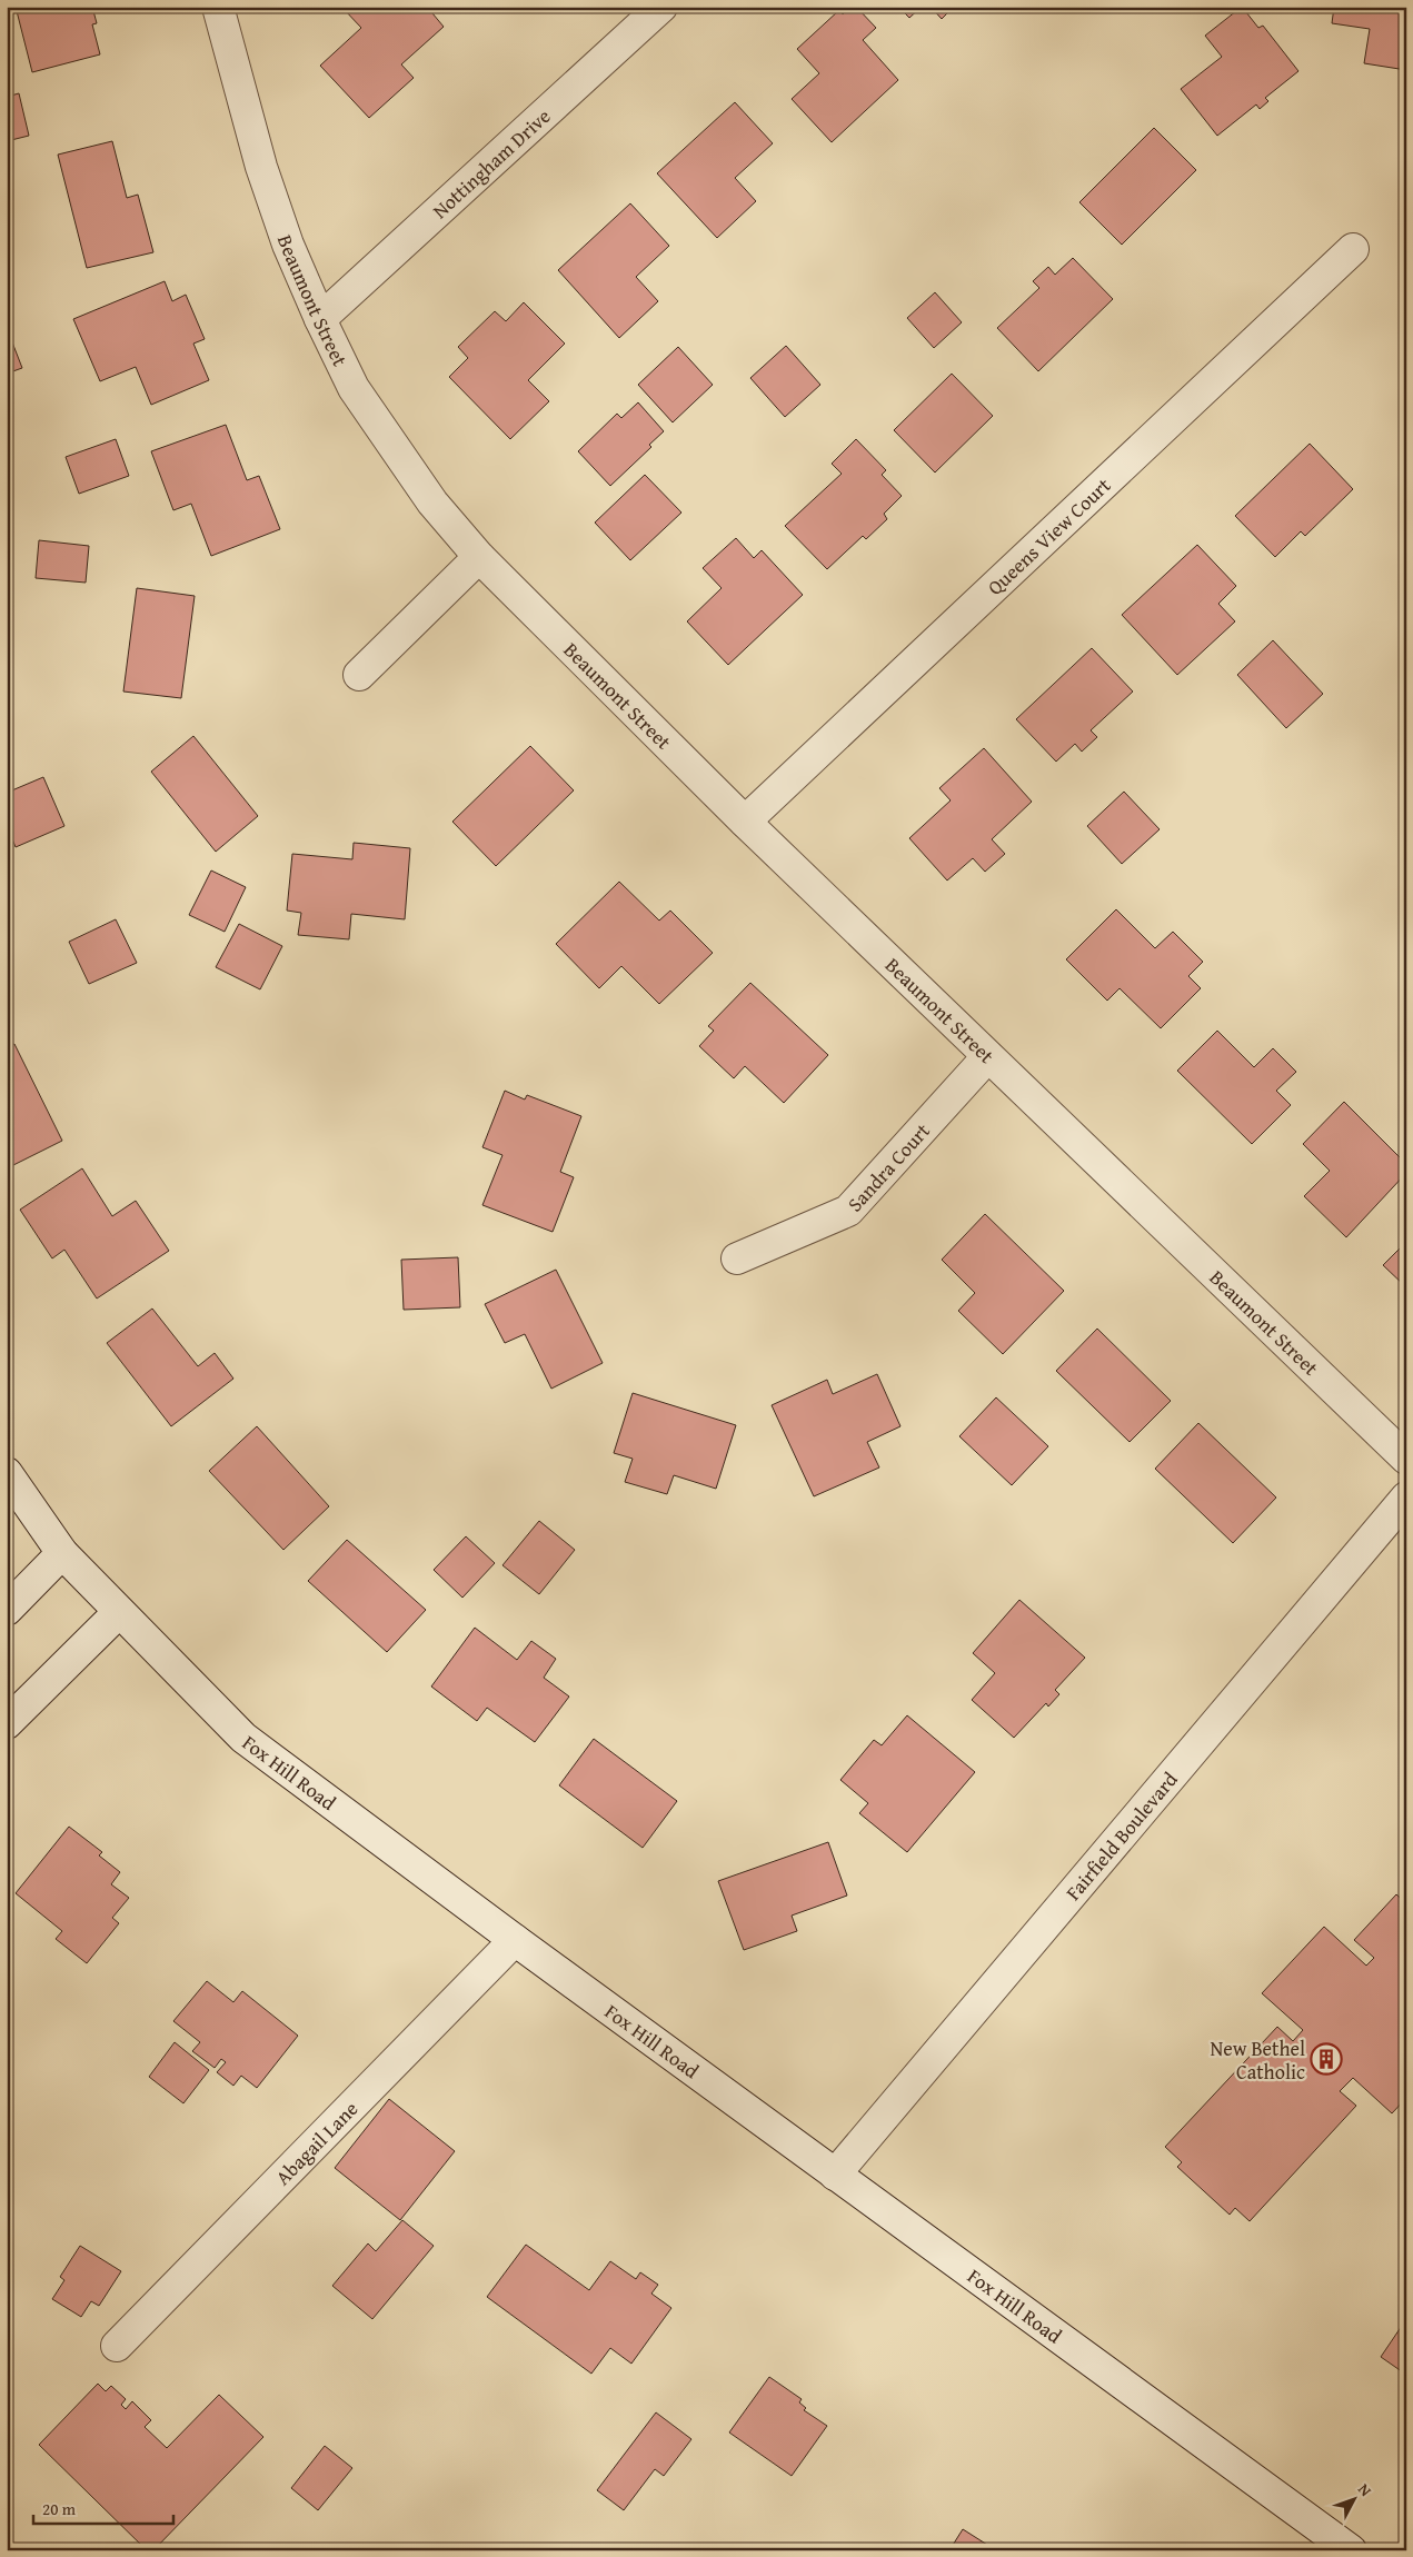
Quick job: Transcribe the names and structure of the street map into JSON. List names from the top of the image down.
{
  "streets": {
    "street": [
      "Nottingham Drive",
      "Beaumont Street",
      "Queens View Court",
      "Sandra Court",
      "Fox Hill Road",
      "Fairfield Boulevard",
      "Abagail Lane"
    ]
  },
  "crossings": [
    ["Nottingham Drive", "Beaumont Street"],
    ["Beaumont Street", "Queens View Court"],
    ["Beaumont Street", "Sandra Court"],
    ["Fox Hill Road", "Fairfield Boulevard"],
    ["Fox Hill Road", "Abagail Lane"]
  ],
  "places": {
    "building": ["New Bethel Catholic"]
  },
  "scale_bar": "20 m",
  "north": "top right"
}
